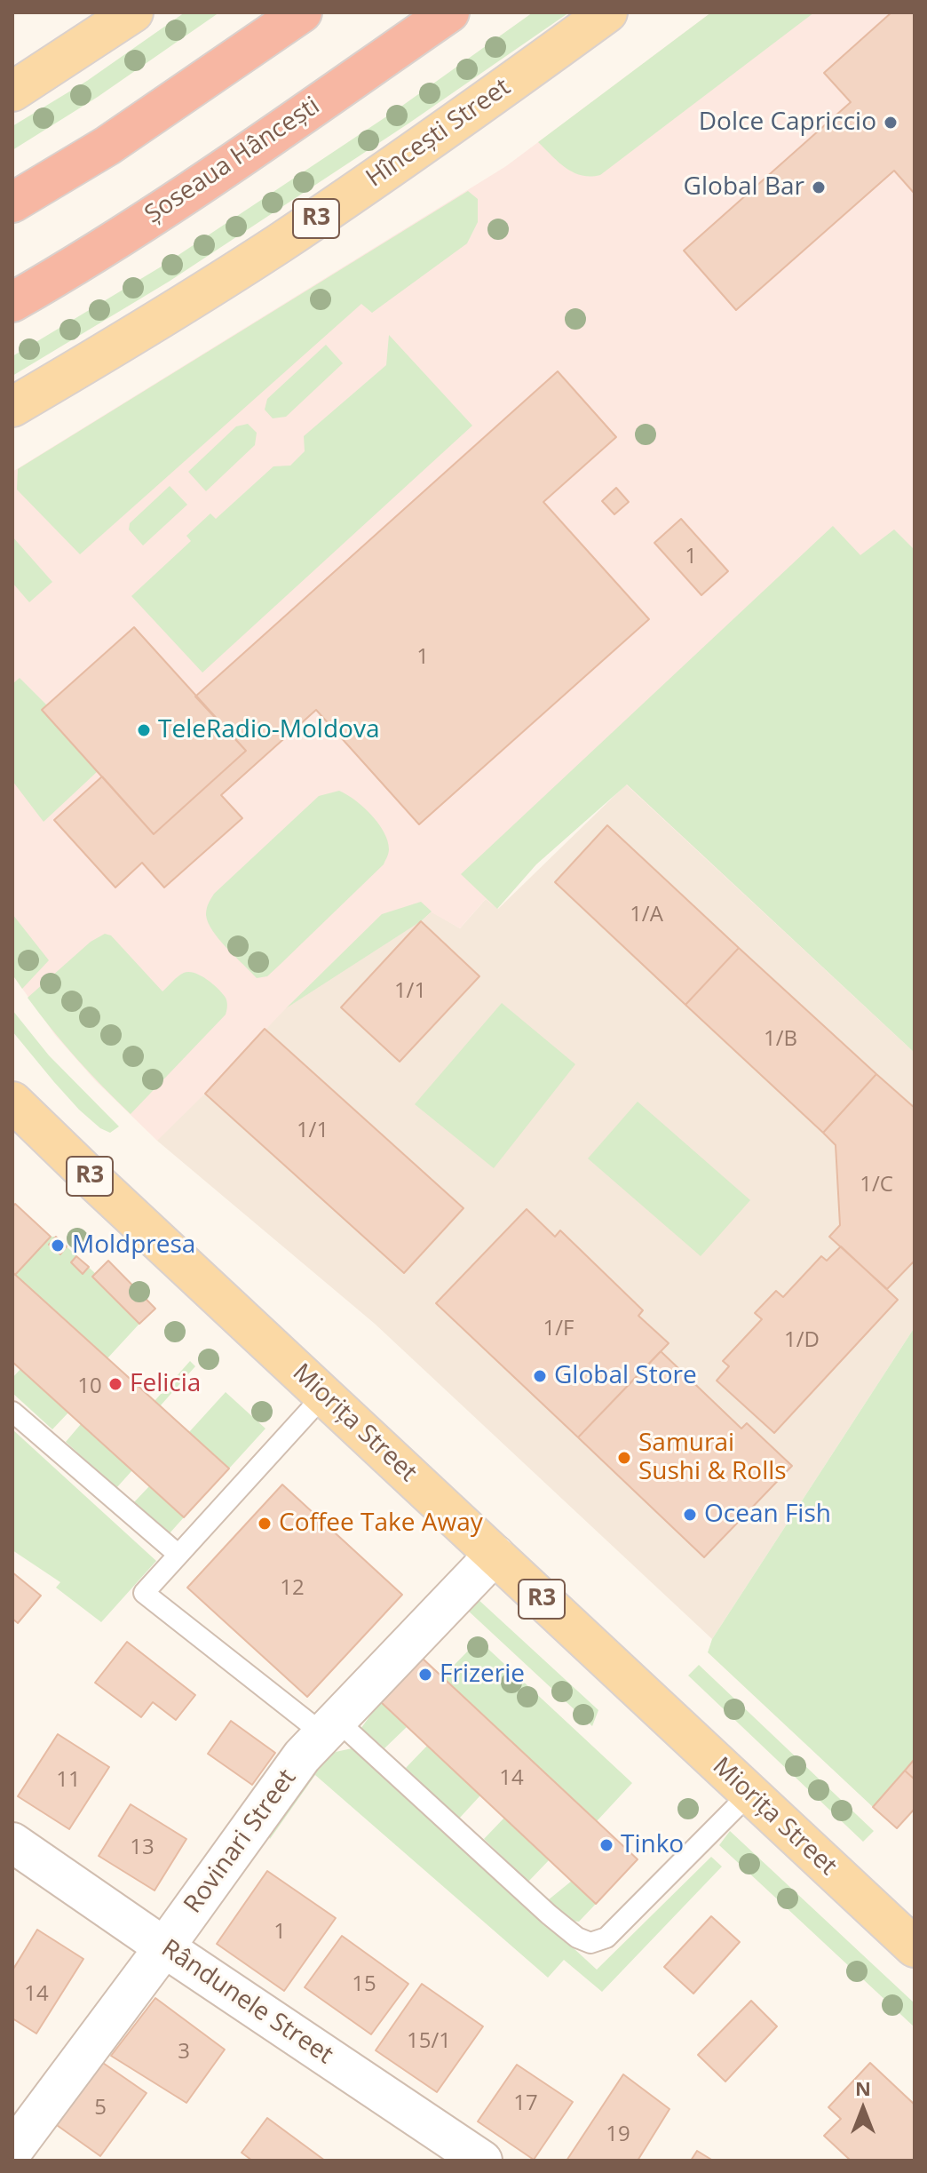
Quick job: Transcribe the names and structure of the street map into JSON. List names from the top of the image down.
{
  "streets": {
    "highway": ["Șoseaua Hâncești"],
    "main road": ["Hîncești Street", "R3", "Miorița Street"],
    "street": ["Rovinari Street", "Rândunele Street"]
  },
  "crossings": [
    ["Miorița Street", "Rovinari Street"],
    ["Rovinari Street", "Rândunele Street"]
  ],
  "places": [
    "Dolce Capriccio",
    "Global Bar",
    "TeleRadio-Moldova",
    "Moldpresa",
    "Global Store",
    "Felicia",
    "Samurai Sushi & Rolls",
    "Ocean Fish",
    "Coffee Take Away",
    "Frizerie",
    "Tinko"
  ],
  "house_numbers": [
    "1",
    "1",
    "1/A",
    "1/1",
    "1/B",
    "1/1",
    "1/C",
    "1/F",
    "1/D",
    "10",
    "12",
    "14",
    "11",
    "13",
    "1",
    "15",
    "14",
    "15/1",
    "3",
    "17",
    "5",
    "19"
  ],
  "north": "top"
}
